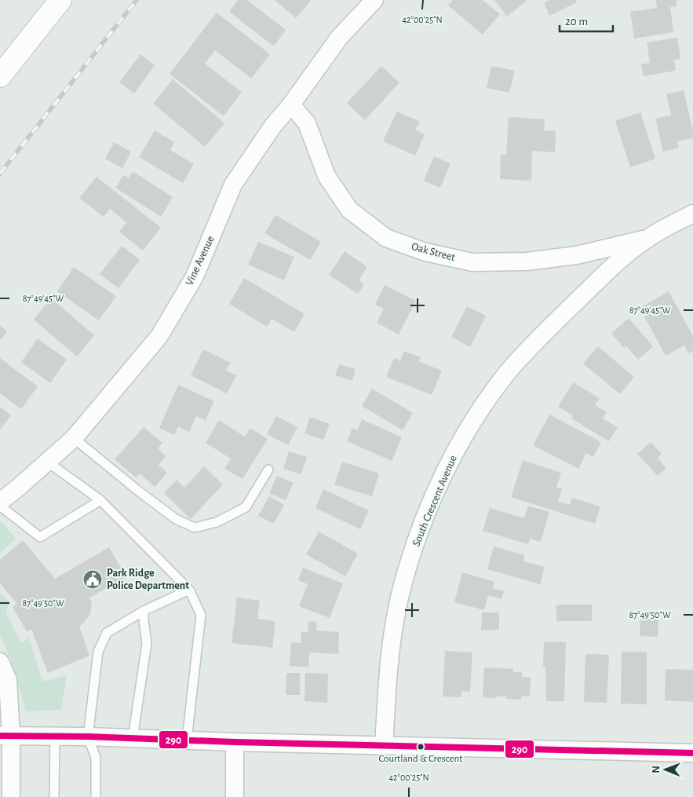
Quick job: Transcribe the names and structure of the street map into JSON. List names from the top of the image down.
{
  "streets": {
    "street": ["Oak Street", "Vine Avenue", "South Crescent Avenue"]
  },
  "crossings": [
    ["Oak Street", "Vine Avenue"],
    ["Oak Street", "South Crescent Avenue"]
  ],
  "places": {
    "public building": ["Park Ridge Police Department"],
    "other": ["Courtland & Crescent"]
  },
  "lines": ["transit line 290"],
  "scale_bar": "20 m",
  "north": "left",
  "coordinates": ["42°00'25\"N", "87°49'45\"W", "87°49'50\"W"]
}
